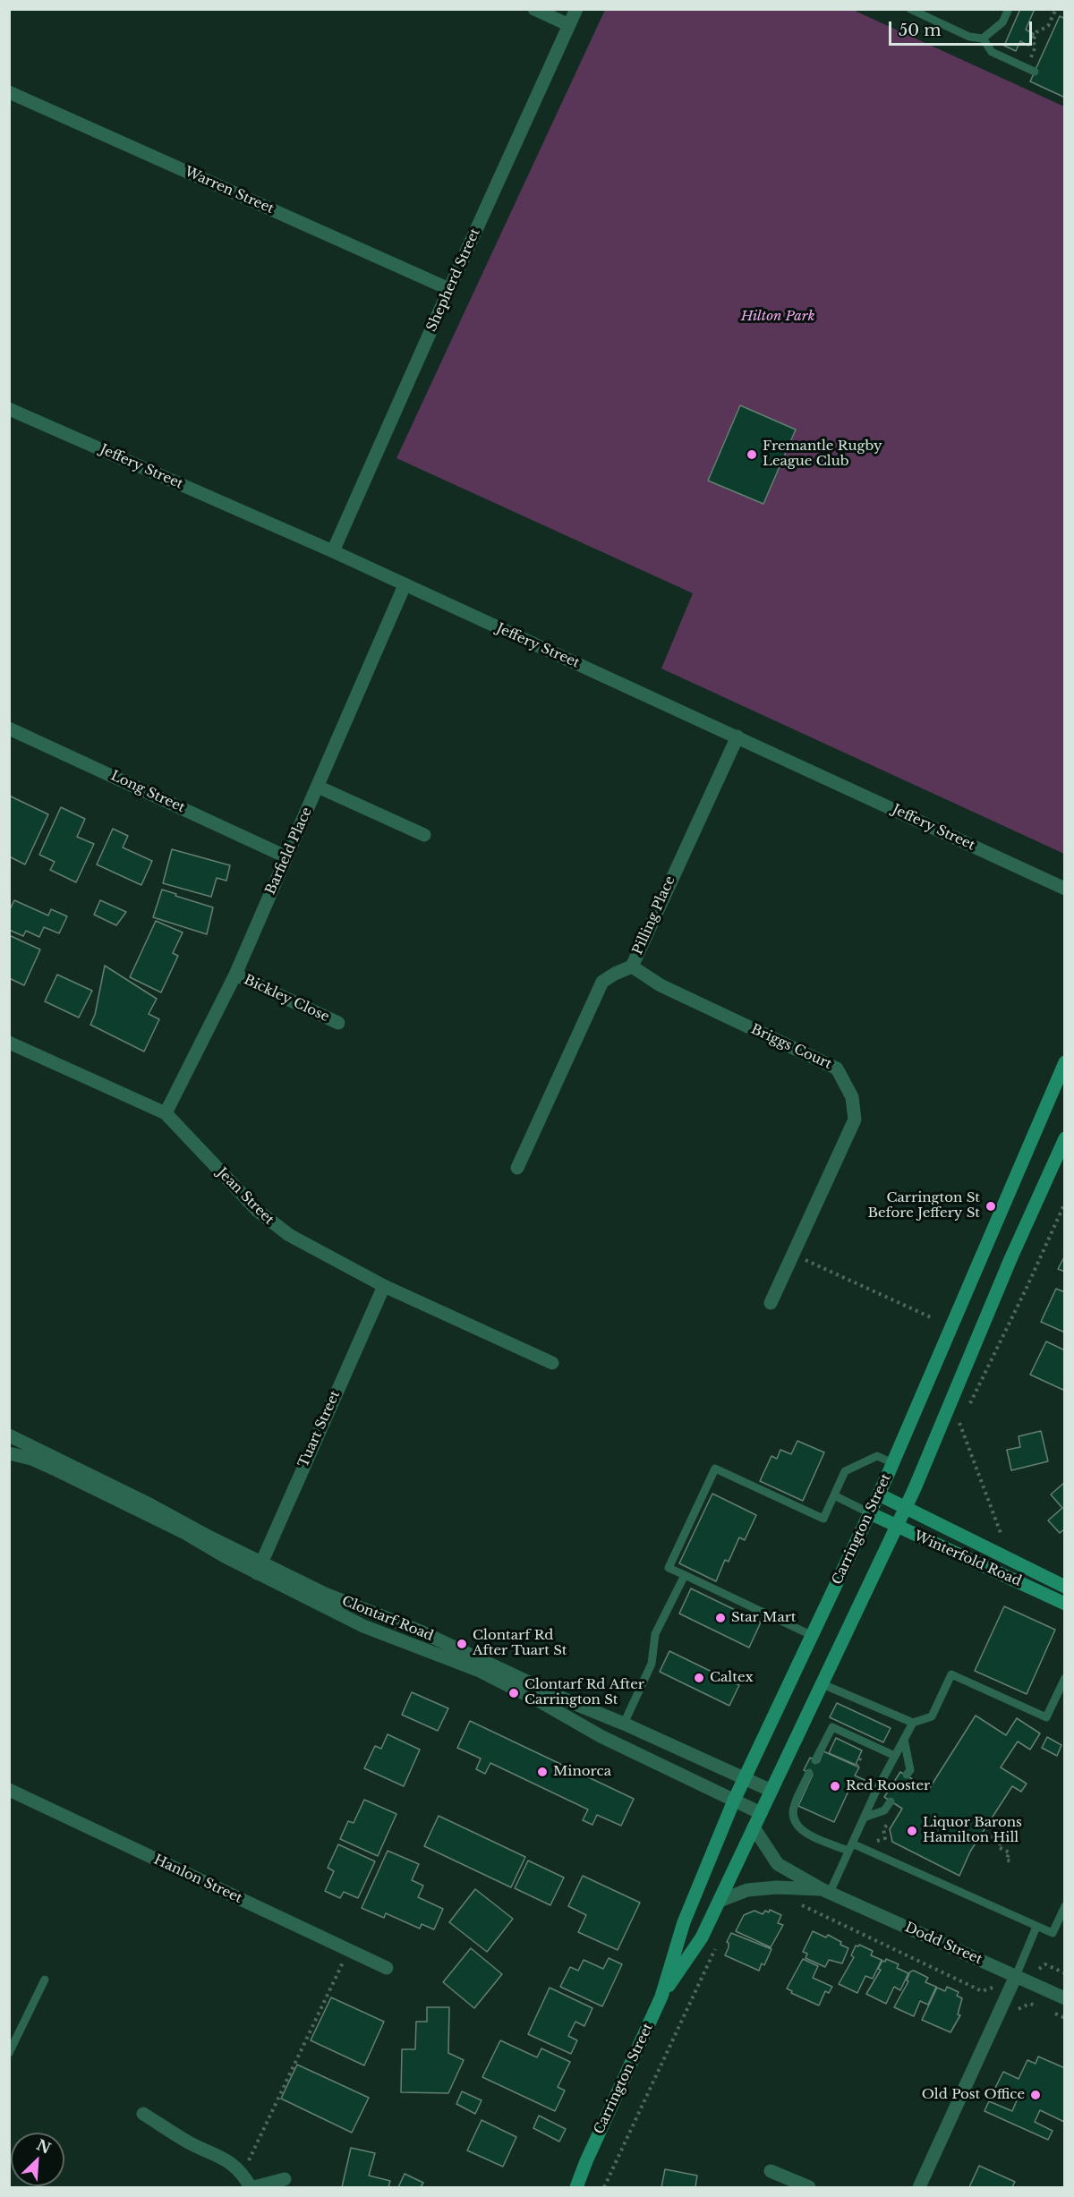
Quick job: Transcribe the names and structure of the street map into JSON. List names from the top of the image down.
{
  "streets": {
    "main road": ["Carrington Street", "Winterfold Road"],
    "street": [
      "Warren Street",
      "Shepherd Street",
      "Jeffery Street",
      "Long Street",
      "Barfield Place",
      "Pilling Place",
      "Bickley Close",
      "Briggs Court",
      "Jean Street",
      "Tuart Street",
      "Clontarf Road",
      "Hanlon Street",
      "Dodd Street"
    ]
  },
  "crossings": [
    ["Warren Street", "Shepherd Street"],
    ["Shepherd Street", "Jeffery Street"],
    ["Jeffery Street", "Barfield Place"],
    ["Jeffery Street", "Pilling Place"],
    ["Long Street", "Barfield Place"],
    ["Barfield Place", "Bickley Close"],
    ["Barfield Place", "Jean Street"],
    ["Pilling Place", "Briggs Court"],
    ["Jean Street", "Tuart Street"],
    ["Tuart Street", "Clontarf Road"],
    ["Carrington Street", "Winterfold Road"],
    ["Carrington Street", "Clontarf Road"],
    ["Carrington Street", "Dodd Street"]
  ],
  "parks": ["Hilton Park"],
  "places": [
    "Fremantle Rugby League Club",
    "Carrington St Before Jeffery St",
    "Star Mart",
    "Clontarf Rd After Tuart St",
    "Caltex",
    "Clontarf Rd After Carrington St",
    "Minorca",
    "Red Rooster",
    "Liquor Barons Hamilton Hill",
    "Old Post Office"
  ],
  "scale_bar": "50 m",
  "north": "top right"
}
